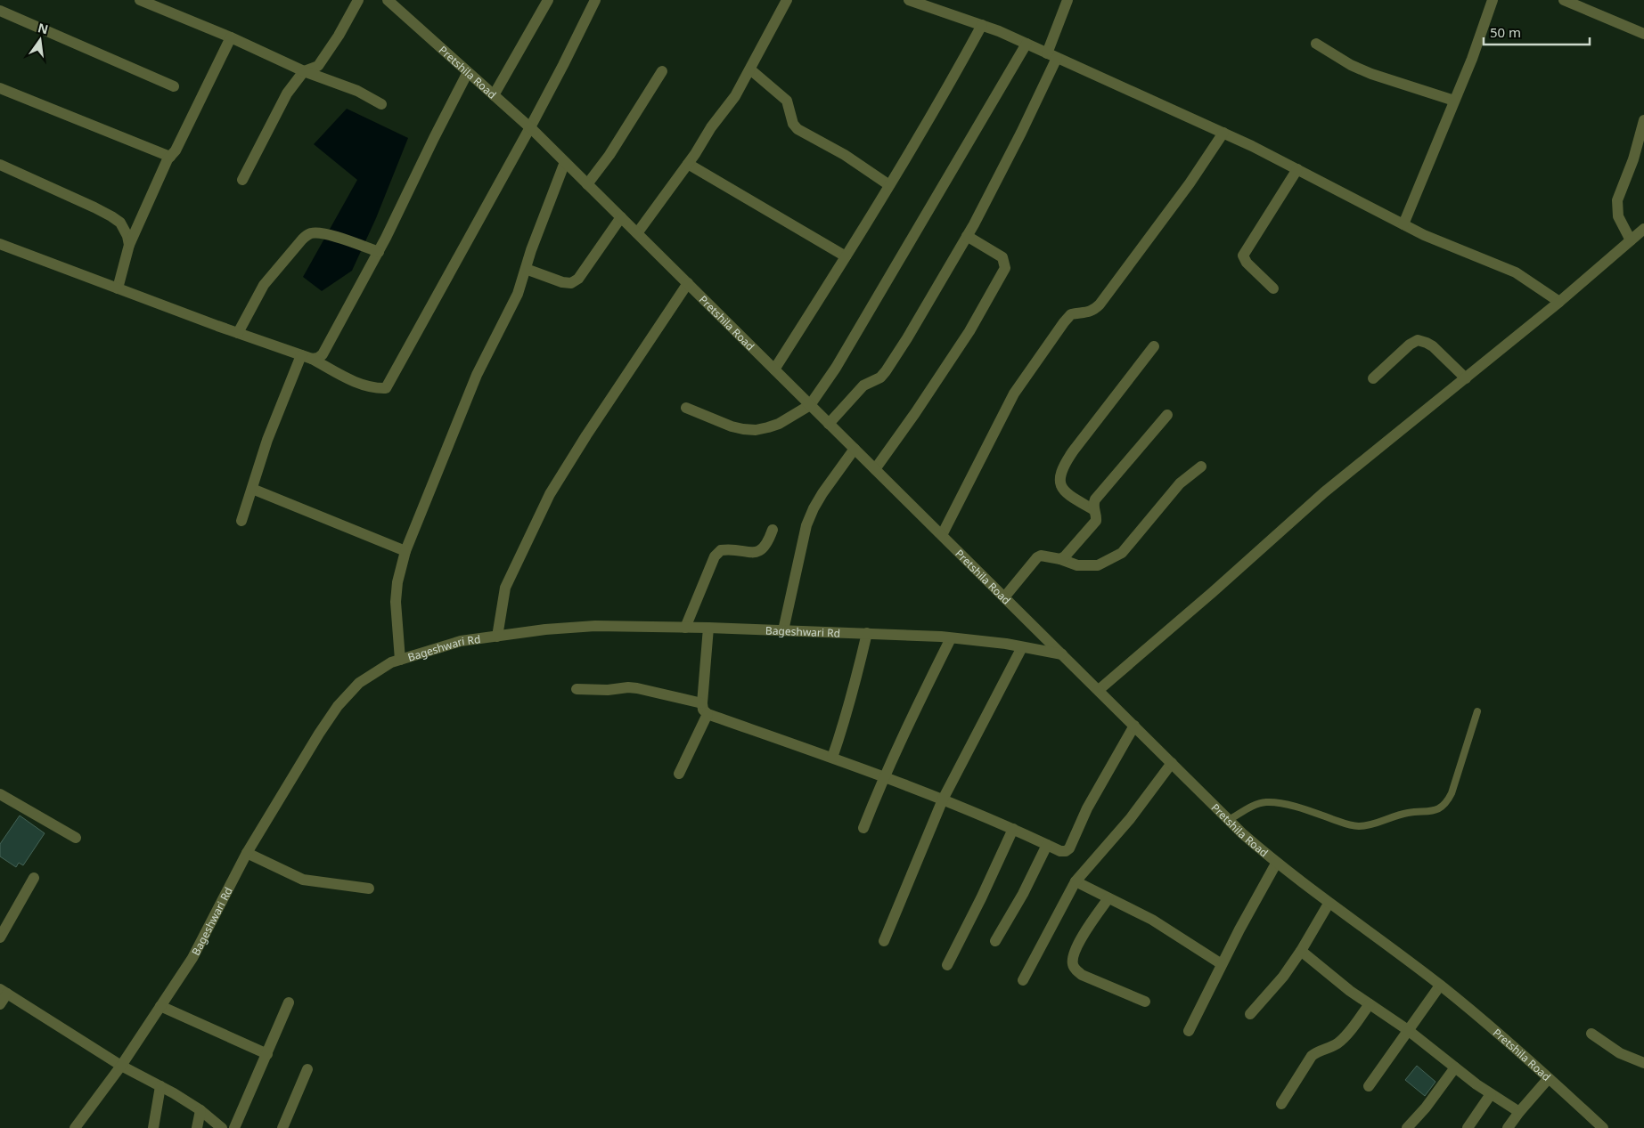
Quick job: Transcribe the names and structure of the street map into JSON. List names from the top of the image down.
{
  "streets": {
    "street": ["Pretshila Road", "Bageshwari Rd"]
  },
  "crossings": [
    ["Pretshila Road", "Bageshwari Rd"]
  ],
  "scale_bar": "50 m",
  "north": "top"
}
